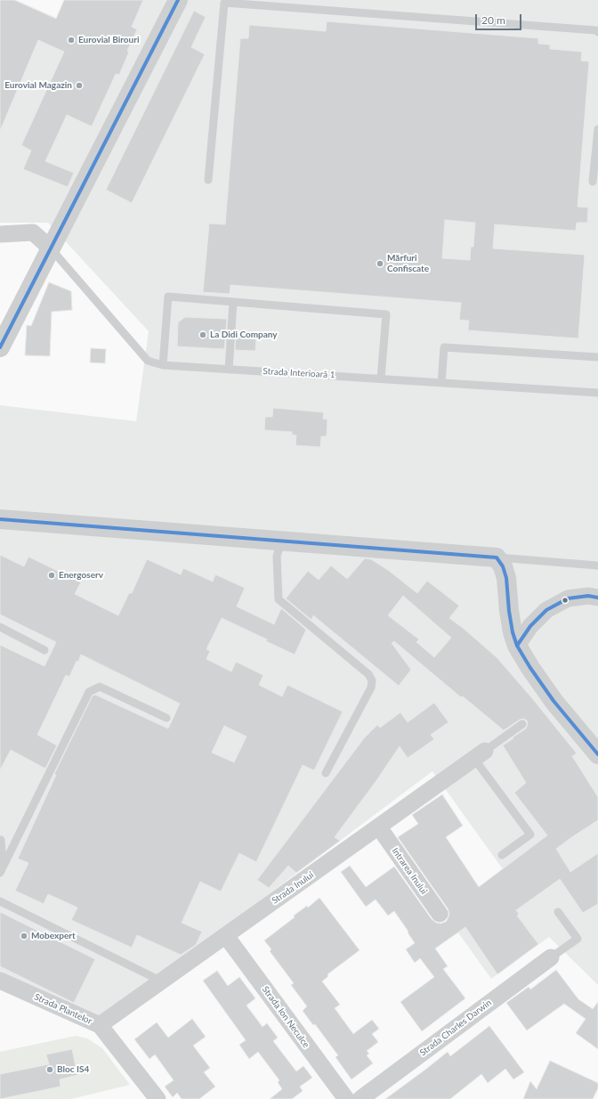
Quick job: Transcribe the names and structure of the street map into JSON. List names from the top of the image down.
{
  "streets": {
    "street": [
      "Intrarea Inului",
      "Strada Inului",
      "Strada Plantelor",
      "Strada Ion Neculce",
      "Strada Charles Darwin"
    ],
    "lane": ["Strada Interioară 1"]
  },
  "crossings": [
    ["Intrarea Inului", "Strada Inului"],
    ["Strada Inului", "Strada Plantelor"],
    ["Strada Inului", "Strada Ion Neculce"]
  ],
  "places": [
    "Eurovial Birouri",
    "Eurovial Magazin",
    "Mărfuri Confiscate",
    "La Didi Company",
    "Energoserv",
    "Mobexpert",
    "Bloc IS4"
  ],
  "scale_bar": "20 m"
}
